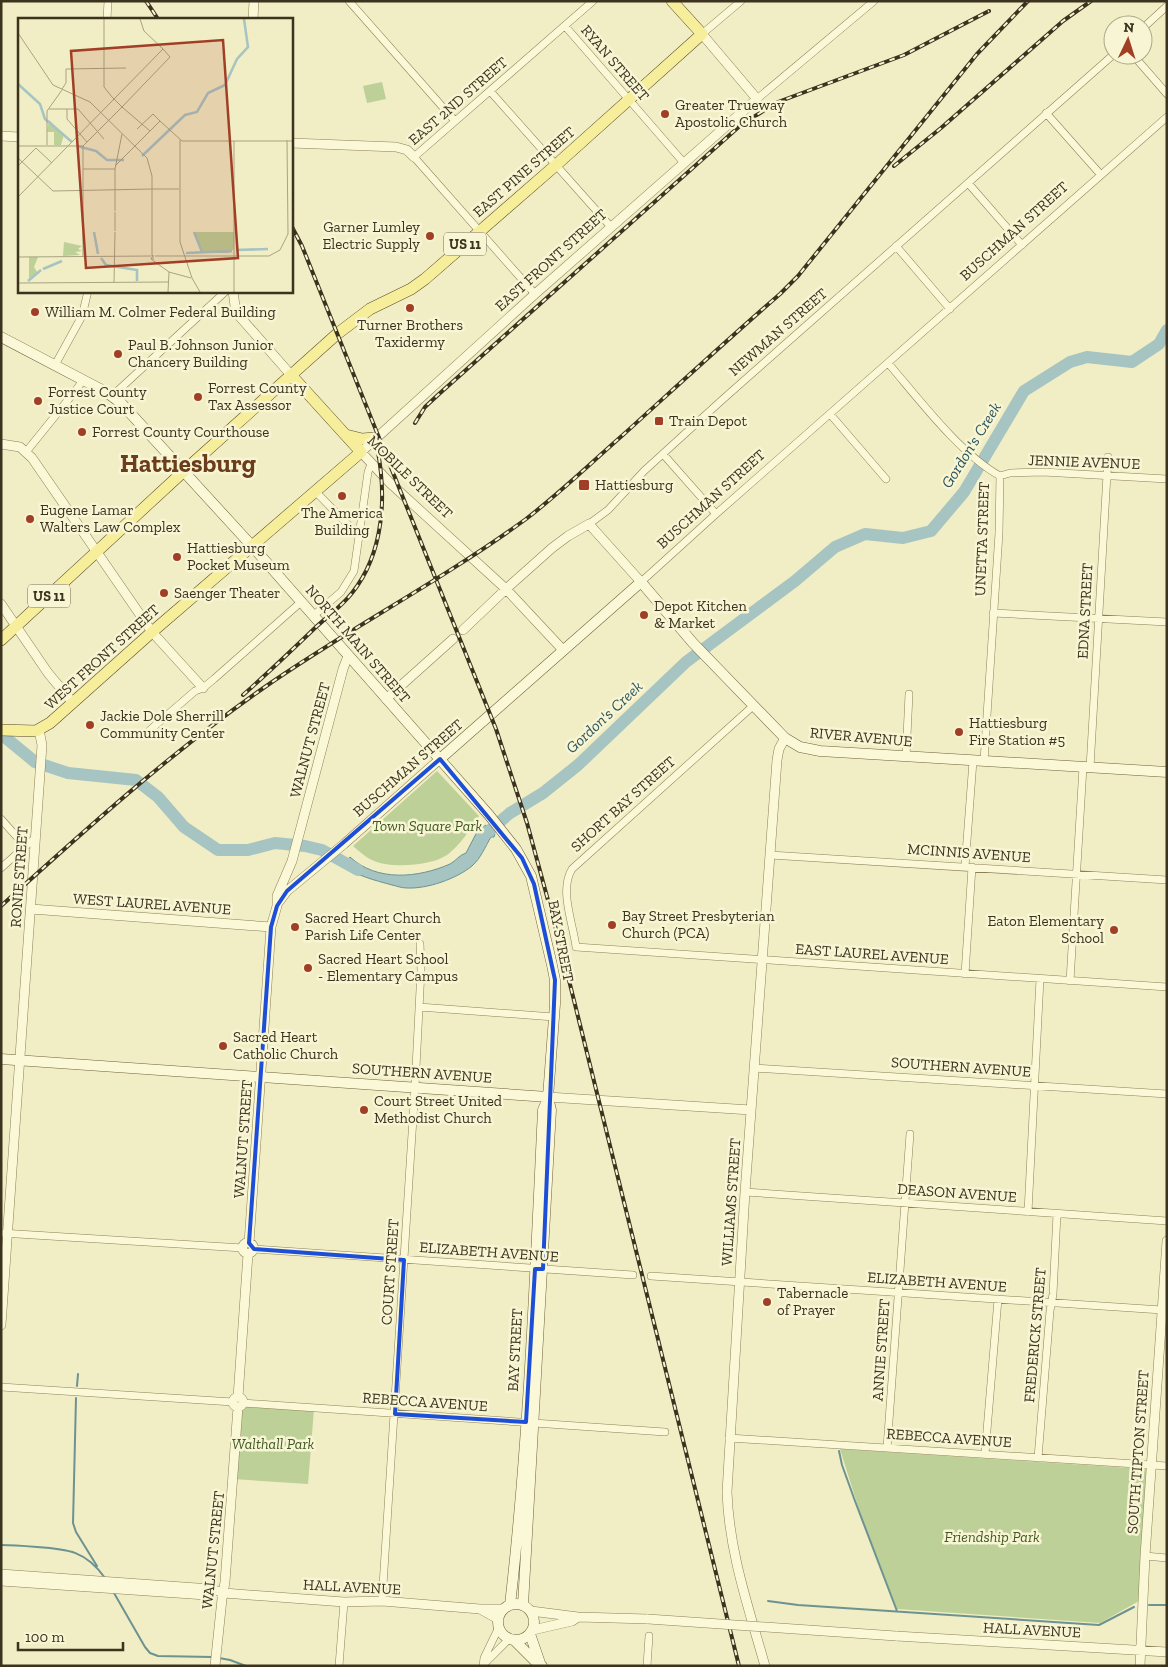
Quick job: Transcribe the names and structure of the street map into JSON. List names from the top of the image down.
{
  "streets": {
    "main road": [
      "EAST PINE STREET",
      "BUSCHMAN STREET",
      "US 11",
      "EAST FRONT STREET",
      "MOBILE STREET",
      "NORTH MAIN STREET",
      "WEST FRONT STREET",
      "RIVER AVENUE",
      "BAY STREET",
      "SOUTHERN AVENUE"
    ],
    "street": [
      "RYAN STREET",
      "EAST 2ND STREET",
      "NEWMAN STREET",
      "JENNIE AVENUE",
      "UNETTA STREET",
      "EDNA STREET",
      "WALNUT STREET",
      "SHORT BAY STREET",
      "MCINNIS AVENUE",
      "RONIE STREET",
      "WEST LAUREL AVENUE",
      "EAST LAUREL AVENUE",
      "DEASON AVENUE",
      "WILLIAMS STREET",
      "ELIZABETH AVENUE",
      "COURT STREET",
      "FREDERICK STREET",
      "ANNIE STREET",
      "REBECCA AVENUE",
      "SOUTH TIPTON STREET",
      "HALL AVENUE"
    ]
  },
  "crossings": [
    ["RYAN STREET", "EAST 2ND STREET"],
    ["RYAN STREET", "EAST PINE STREET"],
    ["RYAN STREET", "EAST FRONT STREET"],
    ["EAST PINE STREET", "US 11"],
    ["EAST PINE STREET", "MOBILE STREET"],
    ["EAST PINE STREET", "NORTH MAIN STREET"],
    ["BUSCHMAN STREET", "MOBILE STREET"],
    ["BUSCHMAN STREET", "UNETTA STREET"],
    ["BUSCHMAN STREET", "NORTH MAIN STREET"],
    ["BUSCHMAN STREET", "RIVER AVENUE"],
    ["BUSCHMAN STREET", "WALNUT STREET"],
    ["US 11", "NORTH MAIN STREET"],
    ["EAST FRONT STREET", "MOBILE STREET"],
    ["EAST FRONT STREET", "NORTH MAIN STREET"],
    ["EAST FRONT STREET", "WEST FRONT STREET"],
    ["NEWMAN STREET", "MOBILE STREET"],
    ["NEWMAN STREET", "RIVER AVENUE"],
    ["JENNIE AVENUE", "UNETTA STREET"],
    ["JENNIE AVENUE", "EDNA STREET"],
    ["UNETTA STREET", "RIVER AVENUE"],
    ["EDNA STREET", "RIVER AVENUE"],
    ["NORTH MAIN STREET", "WEST FRONT STREET"],
    ["NORTH MAIN STREET", "WALNUT STREET"],
    ["NORTH MAIN STREET", "BAY STREET"],
    ["WEST FRONT STREET", "RONIE STREET"],
    ["RIVER AVENUE", "SHORT BAY STREET"],
    ["RIVER AVENUE", "WILLIAMS STREET"],
    ["WALNUT STREET", "WEST LAUREL AVENUE"],
    ["WALNUT STREET", "SOUTHERN AVENUE"],
    ["WALNUT STREET", "ELIZABETH AVENUE"],
    ["WALNUT STREET", "REBECCA AVENUE"],
    ["WALNUT STREET", "HALL AVENUE"],
    ["SHORT BAY STREET", "EAST LAUREL AVENUE"],
    ["MCINNIS AVENUE", "WILLIAMS STREET"],
    ["RONIE STREET", "WEST LAUREL AVENUE"],
    ["RONIE STREET", "SOUTHERN AVENUE"],
    ["RONIE STREET", "ELIZABETH AVENUE"],
    ["BAY STREET", "SOUTHERN AVENUE"],
    ["BAY STREET", "ELIZABETH AVENUE"],
    ["BAY STREET", "REBECCA AVENUE"],
    ["BAY STREET", "HALL AVENUE"],
    ["EAST LAUREL AVENUE", "WILLIAMS STREET"],
    ["SOUTHERN AVENUE", "WILLIAMS STREET"],
    ["SOUTHERN AVENUE", "COURT STREET"],
    ["DEASON AVENUE", "WILLIAMS STREET"],
    ["DEASON AVENUE", "FREDERICK STREET"],
    ["DEASON AVENUE", "ANNIE STREET"],
    ["WILLIAMS STREET", "ELIZABETH AVENUE"],
    ["WILLIAMS STREET", "REBECCA AVENUE"],
    ["ELIZABETH AVENUE", "COURT STREET"],
    ["ELIZABETH AVENUE", "FREDERICK STREET"],
    ["ELIZABETH AVENUE", "ANNIE STREET"],
    ["ELIZABETH AVENUE", "SOUTH TIPTON STREET"],
    ["COURT STREET", "REBECCA AVENUE"],
    ["COURT STREET", "HALL AVENUE"],
    ["FREDERICK STREET", "REBECCA AVENUE"],
    ["ANNIE STREET", "REBECCA AVENUE"],
    ["REBECCA AVENUE", "SOUTH TIPTON STREET"],
    ["SOUTH TIPTON STREET", "HALL AVENUE"]
  ],
  "districts": ["Hattiesburg"],
  "water": ["Gordon's Creek"],
  "parks": ["Town Square Park", "Walthall Park", "Friendship Park"],
  "places": {
    "other": [
      "Greater Trueway Apostolic Church",
      "Garner Lumley Electric Supply",
      "Turner Brothers Taxidermy",
      "William M. Colmer Federal Building",
      "Paul B. Johnson Junior Chancery Building",
      "Forrest County Tax Assessor",
      "Forrest County Justice Court",
      "Forrest County Courthouse",
      "The America Building",
      "Eugene Lamar Walters Law Complex",
      "Hattiesburg Pocket Museum",
      "Saenger Theater",
      "Depot Kitchen & Market",
      "Jackie Dole Sherrill Community Center",
      "Hattiesburg Fire Station #5",
      "Bay Street Presbyterian Church (PCA)",
      "Sacred Heart Church Parish Life Center",
      "Eaton Elementary School",
      "Sacred Heart School - Elementary Campus",
      "Sacred Heart Catholic Church",
      "Court Street United Methodist Church",
      "Tabernacle of Prayer"
    ],
    "transit": ["Train Depot", "Hattiesburg"]
  },
  "scale_bar": "100 m",
  "north": "top"
}
